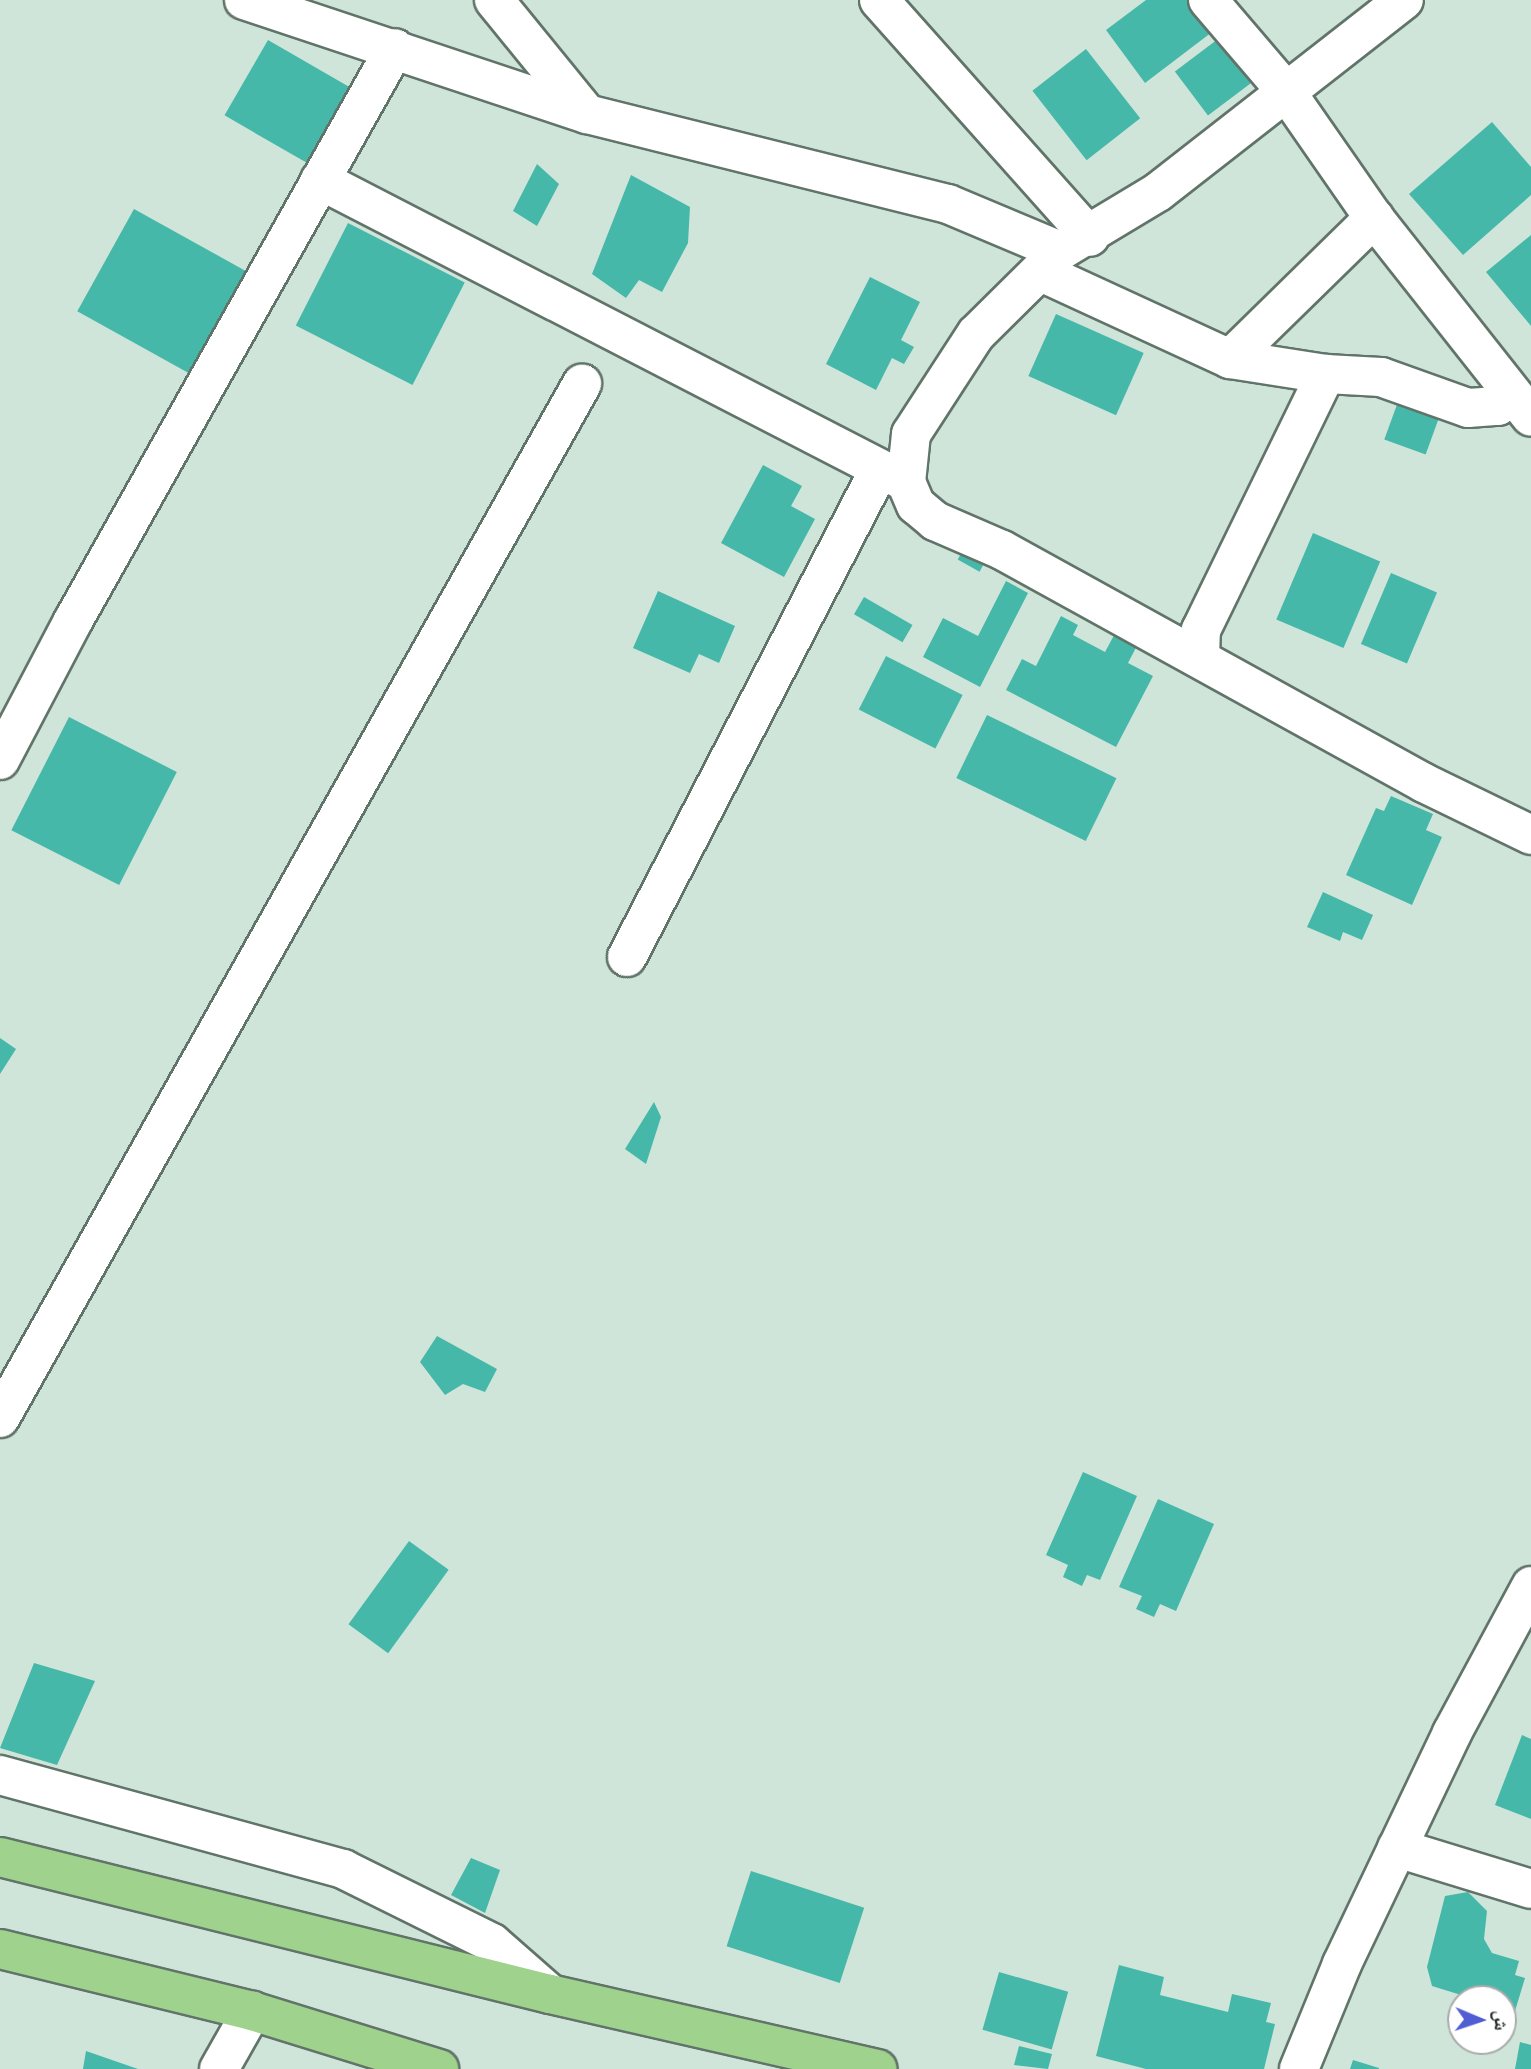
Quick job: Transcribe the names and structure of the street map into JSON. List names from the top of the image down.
{
  "north": "right"
}
